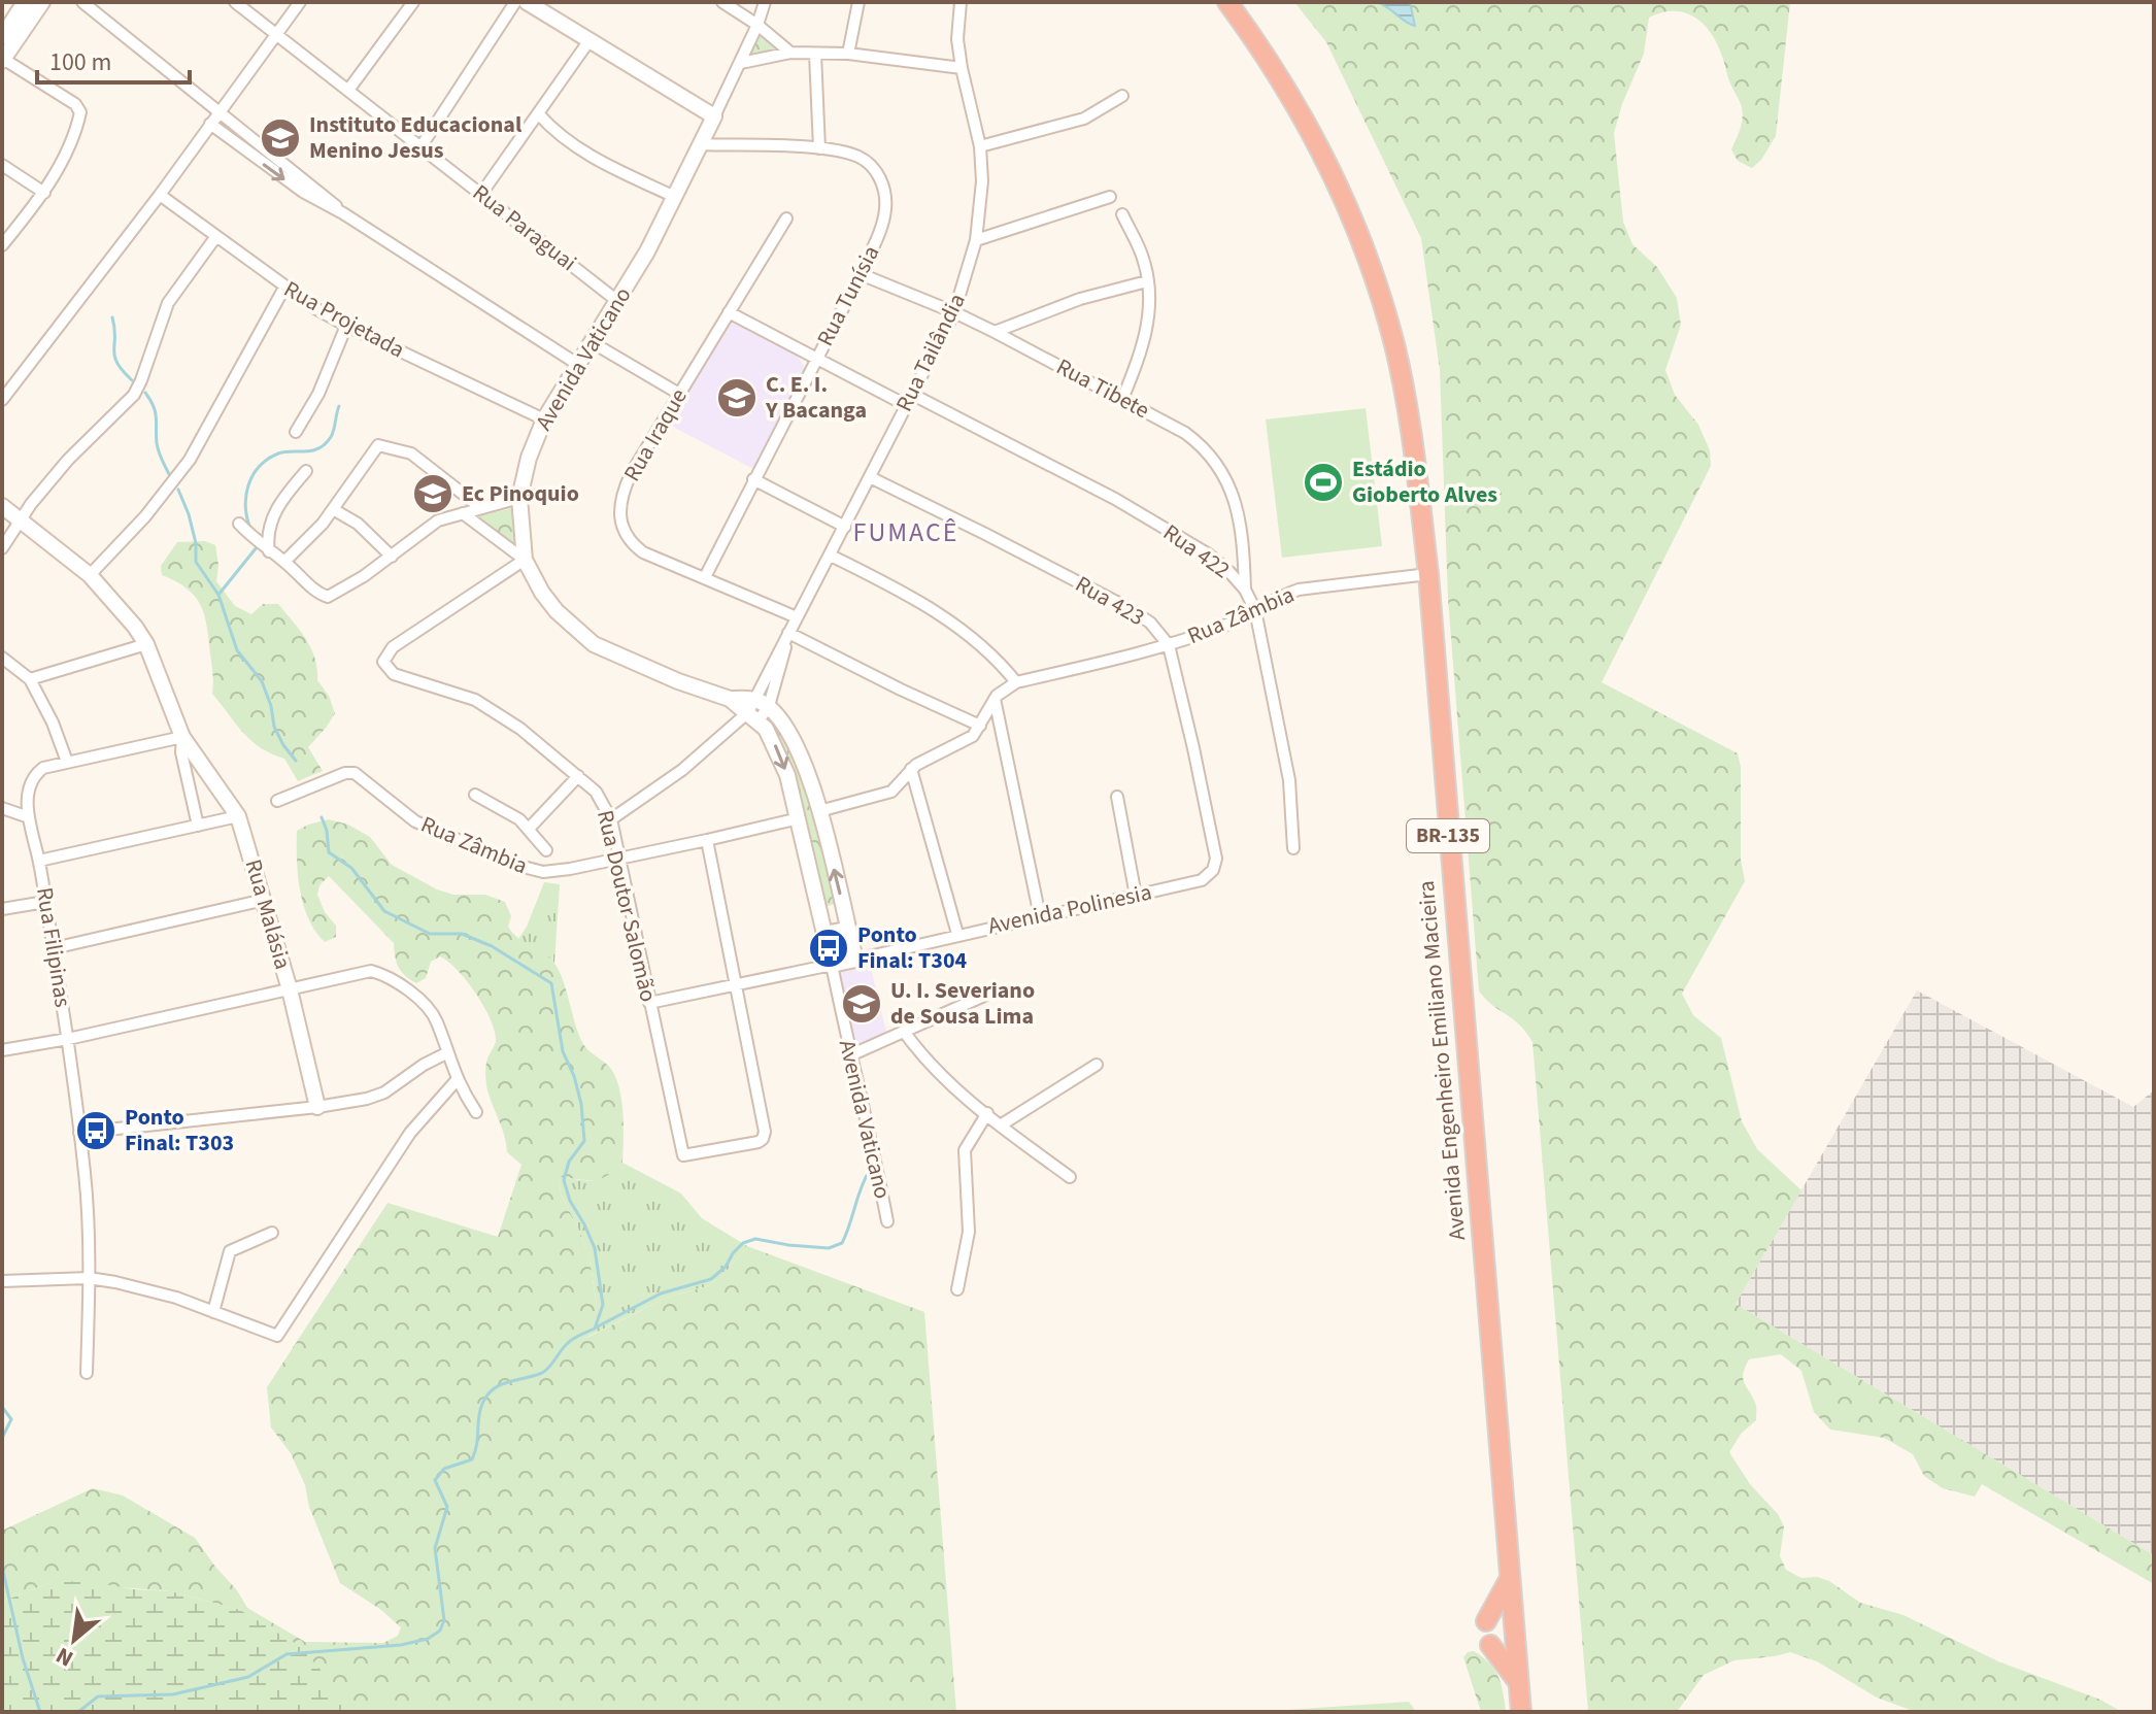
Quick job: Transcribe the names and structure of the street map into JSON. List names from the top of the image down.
{
  "streets": {
    "highway": ["BR-135", "Avenida Engenheiro Emiliano Macieira"],
    "street": [
      "Rua Paraguai",
      "Rua Tunísia",
      "Rua Projetada",
      "Rua Tailândia",
      "Avenida Vaticano",
      "Rua Tibete",
      "Rua Iraque",
      "Rua 422",
      "Rua 423",
      "Rua Zâmbia",
      "Rua Doutor Salomão",
      "Avenida Polinesia",
      "Rua Malásia",
      "Rua Filipinas"
    ]
  },
  "crossings": [
    ["Rua Paraguai", "Avenida Vaticano"],
    ["Rua Tunísia", "Avenida Vaticano"],
    ["Rua Tunísia", "Rua Tibete"],
    ["Rua Tunísia", "Rua Iraque"],
    ["Rua Projetada", "Avenida Vaticano"],
    ["Rua Tailândia", "Avenida Vaticano"],
    ["Rua Tailândia", "Rua Tibete"],
    ["Rua Tailândia", "Rua Iraque"],
    ["Rua Tailândia", "Rua 422"],
    ["Rua Tailândia", "Rua 423"],
    ["Avenida Vaticano", "Rua Zâmbia"],
    ["Avenida Vaticano", "Rua Doutor Salomão"],
    ["Avenida Vaticano", "Avenida Polinesia"],
    ["Rua Tibete", "Rua 422"],
    ["Rua 422", "Rua Zâmbia"],
    ["Rua 423", "Rua Zâmbia"],
    ["Rua 423", "Avenida Polinesia"],
    ["Rua Zâmbia", "Rua Doutor Salomão"],
    ["Rua Zâmbia", "Avenida Polinesia"],
    ["Rua Zâmbia", "Avenida Engenheiro Emiliano Macieira"],
    ["Rua Doutor Salomão", "Avenida Polinesia"]
  ],
  "districts": ["FUMACÊ"],
  "places": {
    "school or university": [
      "Instituto Educacional Menino Jesus",
      "C. E. I. Y Bacanga",
      "Ec Pinoquio",
      "U. I. Severiano de Sousa Lima"
    ],
    "sports": ["Estádio Gioberto Alves"],
    "bus stop": ["Ponto Final: T304", "Ponto Final: T303"]
  },
  "scale_bar": "100 m",
  "north": "bottom left"
}
